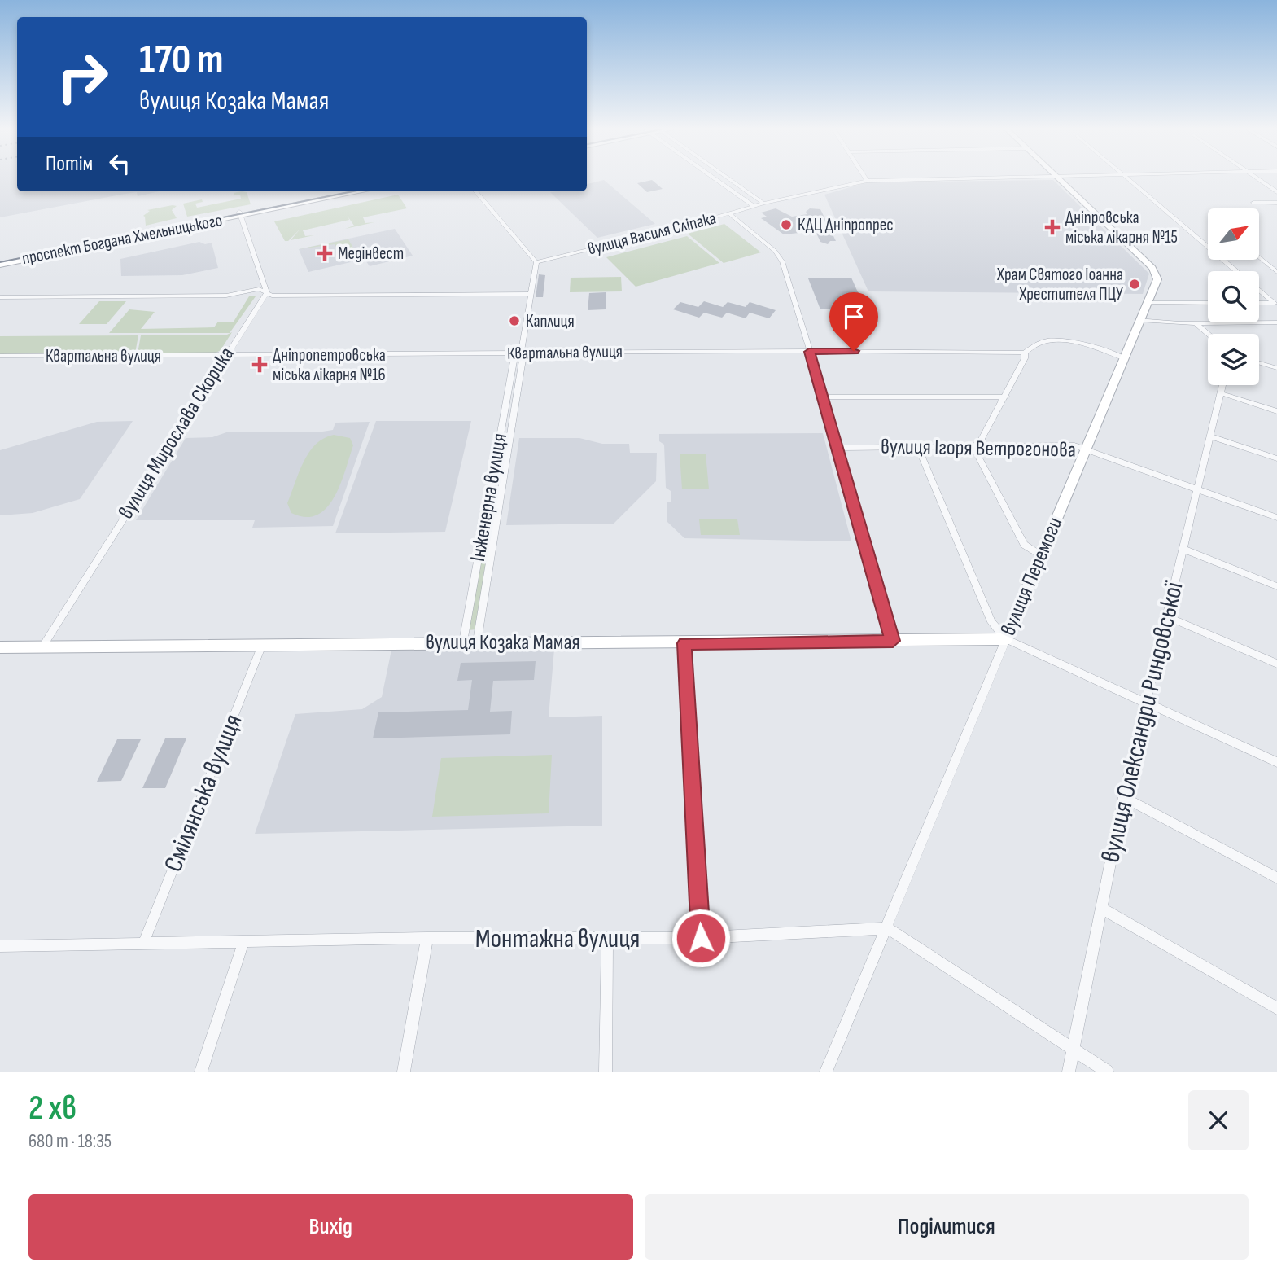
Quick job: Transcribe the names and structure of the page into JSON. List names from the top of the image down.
{
  "streets": {
    "street": [
      "вулиця Василя Сліпака",
      "проспект Богдана Хмельницького",
      "Квартальна вулиця",
      "вулиця Мирослава Скорика",
      "вулиця Ігоря Ветрогонова",
      "Інженерна вулиця",
      "вулиця Перемоги",
      "вулиця Козака Мамая",
      "вулиця Олександри Риндовської",
      "Смілянська вулиця",
      "Монтажна вулиця"
    ]
  },
  "crossings": [
    ["вулиця Василя Сліпака", "Інженерна вулиця"],
    ["Квартальна вулиця", "вулиця Мирослава Скорика"],
    ["Квартальна вулиця", "Інженерна вулиця"],
    ["Квартальна вулиця", "вулиця Перемоги"],
    ["вулиця Мирослава Скорика", "вулиця Козака Мамая"],
    ["вулиця Ігоря Ветрогонова", "вулиця Перемоги"],
    ["вулиця Ігоря Ветрогонова", "вулиця Олександри Риндовської"],
    ["Інженерна вулиця", "вулиця Козака Мамая"],
    ["вулиця Перемоги", "вулиця Козака Мамая"],
    ["вулиця Перемоги", "Монтажна вулиця"],
    ["вулиця Козака Мамая", "Смілянська вулиця"],
    ["Смілянська вулиця", "Монтажна вулиця"]
  ],
  "places": {
    "other": ["КДЦ Дніпропрес", "Храм Святого Іоанна Хрестителя ПЦУ", "Каплиця"],
    "health": ["Дніпровська міська лікарня №15", "Медінвест", "Дніпропетровська міська лікарня №16"]
  },
  "north": "top right",
  "page": {
    "turn": ["170 m", "вулиця Козака Мамая"],
    "then": "Потім",
    "heading": ["2 хв", "680 m · 18:35"],
    "buttons": ["Вихід", "Поділитися"]
  }
}
